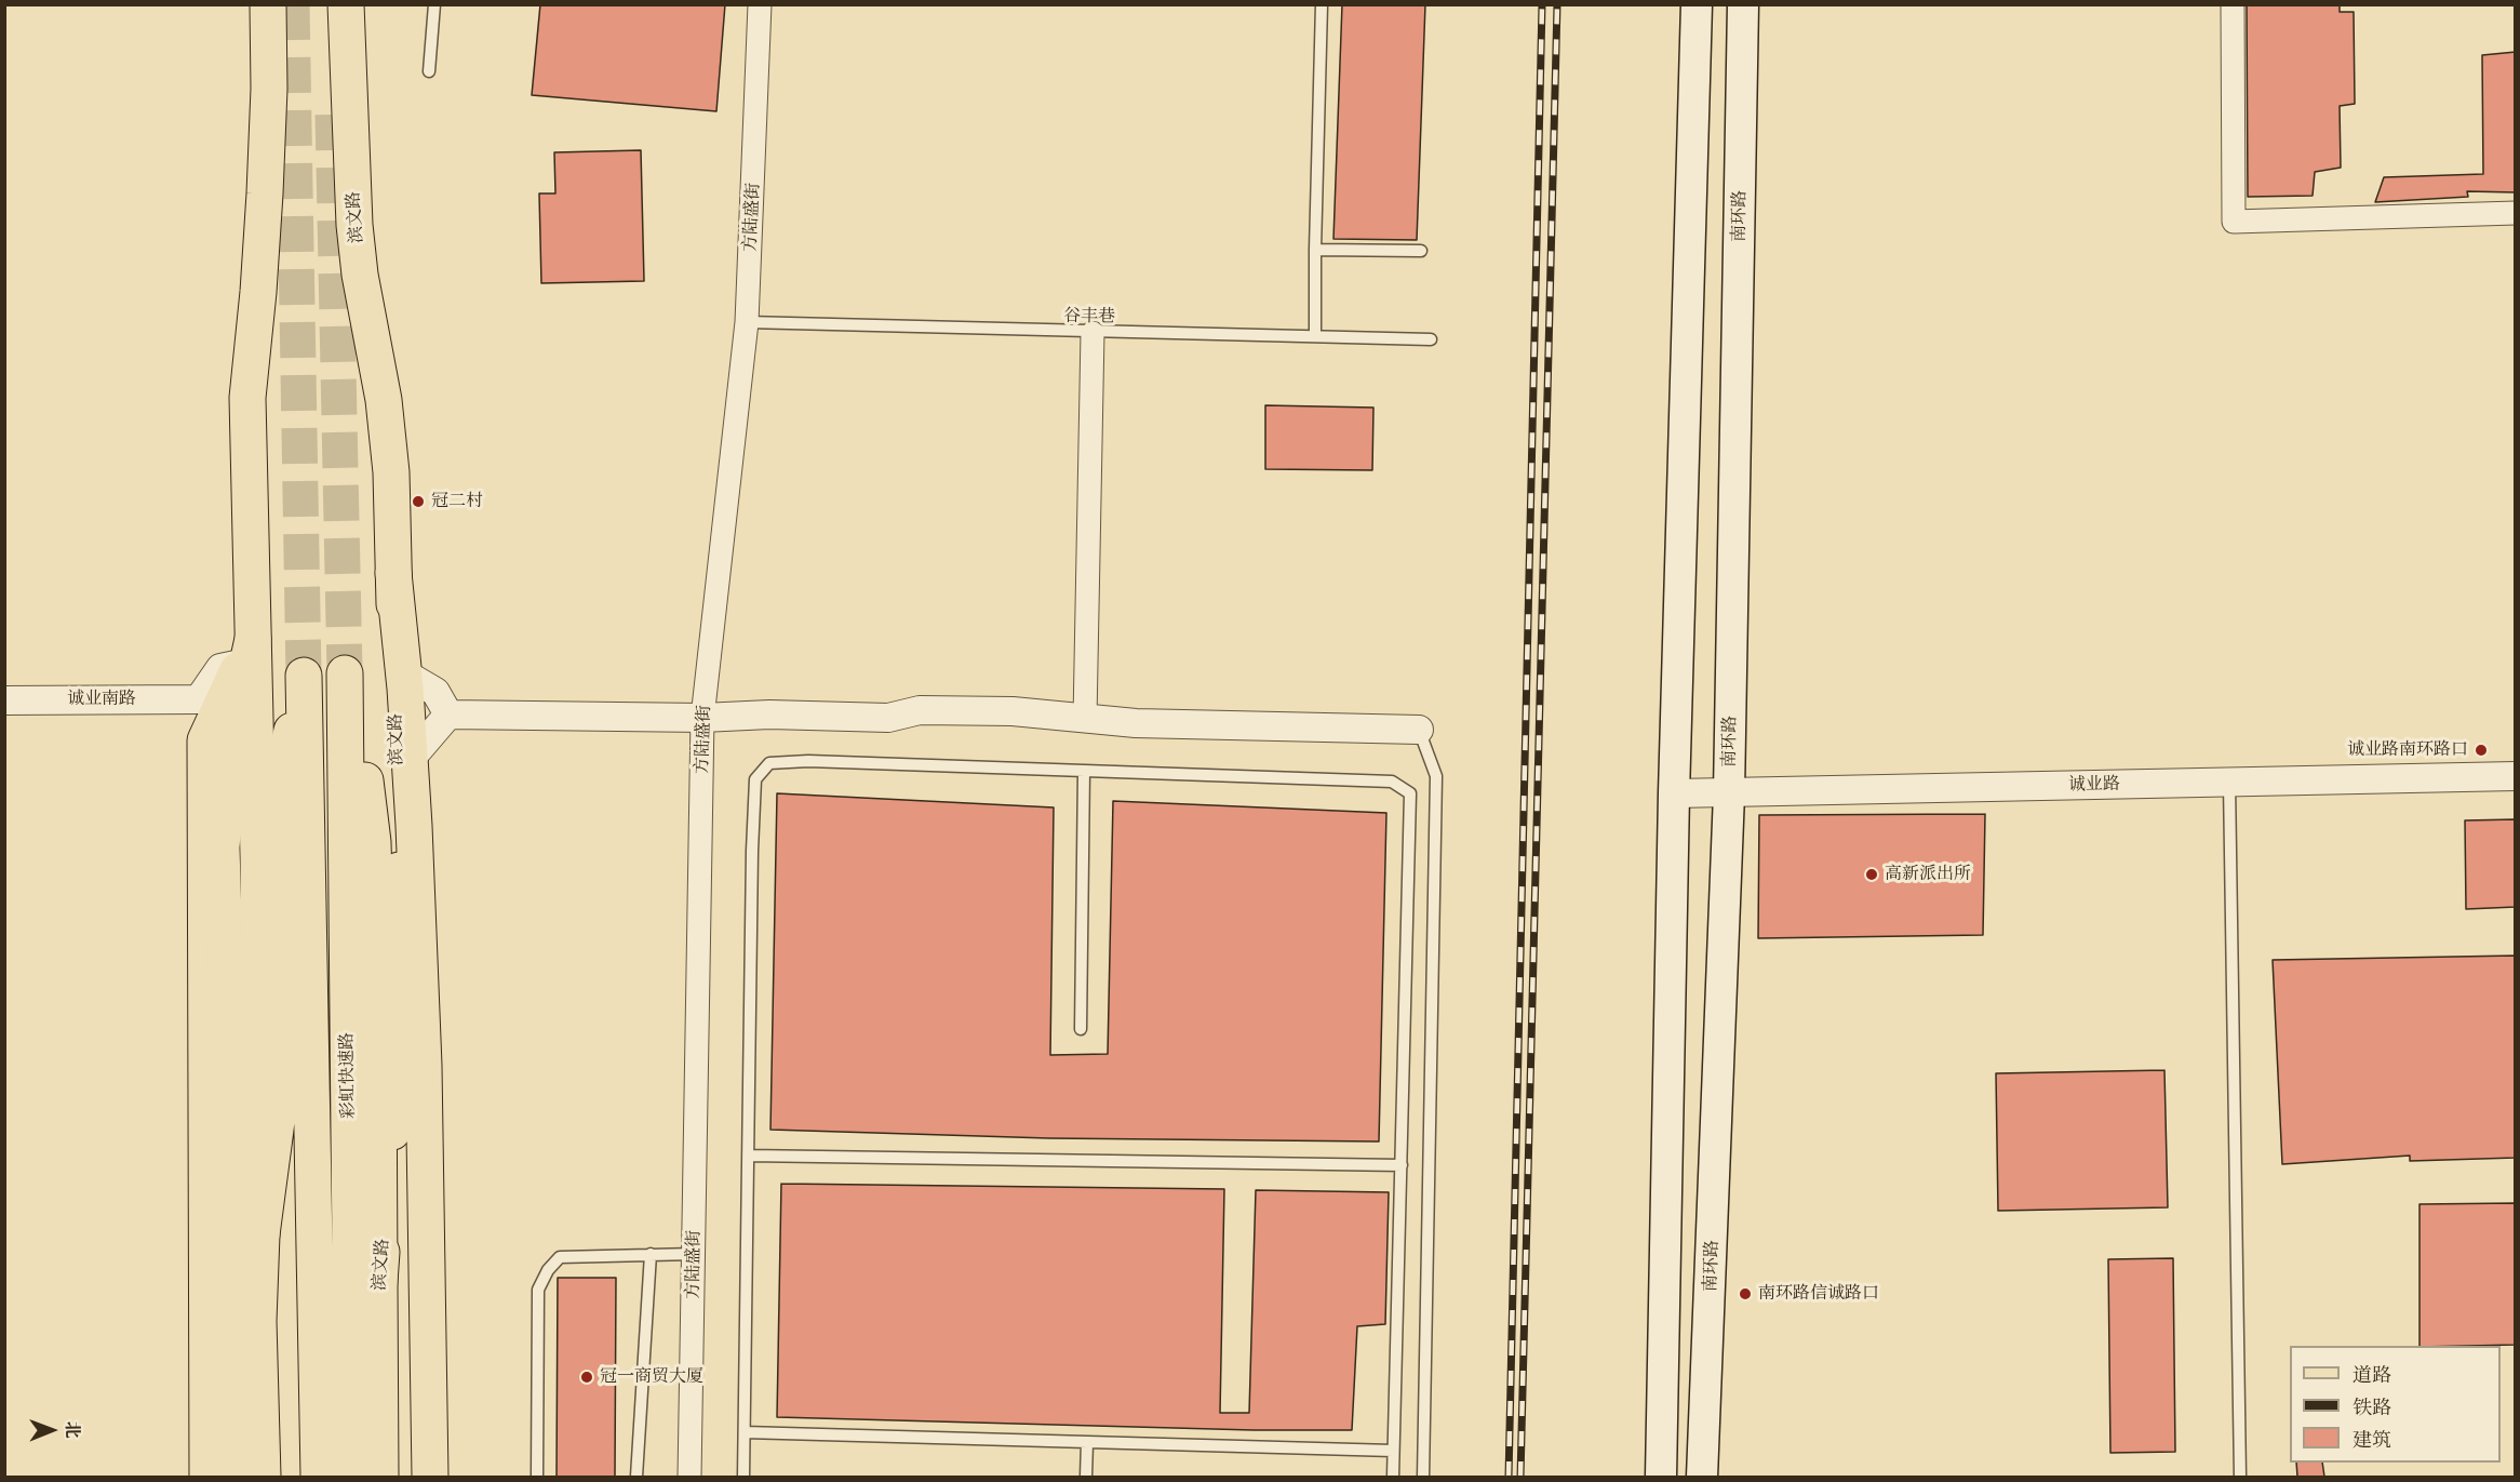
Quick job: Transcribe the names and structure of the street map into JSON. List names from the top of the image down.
{
  "streets": {
    "main road": ["南环路", "滨文路", "彩虹快速路"],
    "street": ["方陆盛街", "诚业南路", "诚业路"],
    "lane": ["谷丰巷"]
  },
  "crossings": [
    ["南环路", "诚业路"],
    ["滨文路", "彩虹快速路"],
    ["方陆盛街", "谷丰巷"]
  ],
  "places": [
    "冠二村",
    "诚业路南环路口",
    "高新派出所",
    "南环路信诚路口",
    "冠一商贸大厦"
  ],
  "legend": ["道路", "铁路", "建筑"],
  "north": "right"
}
